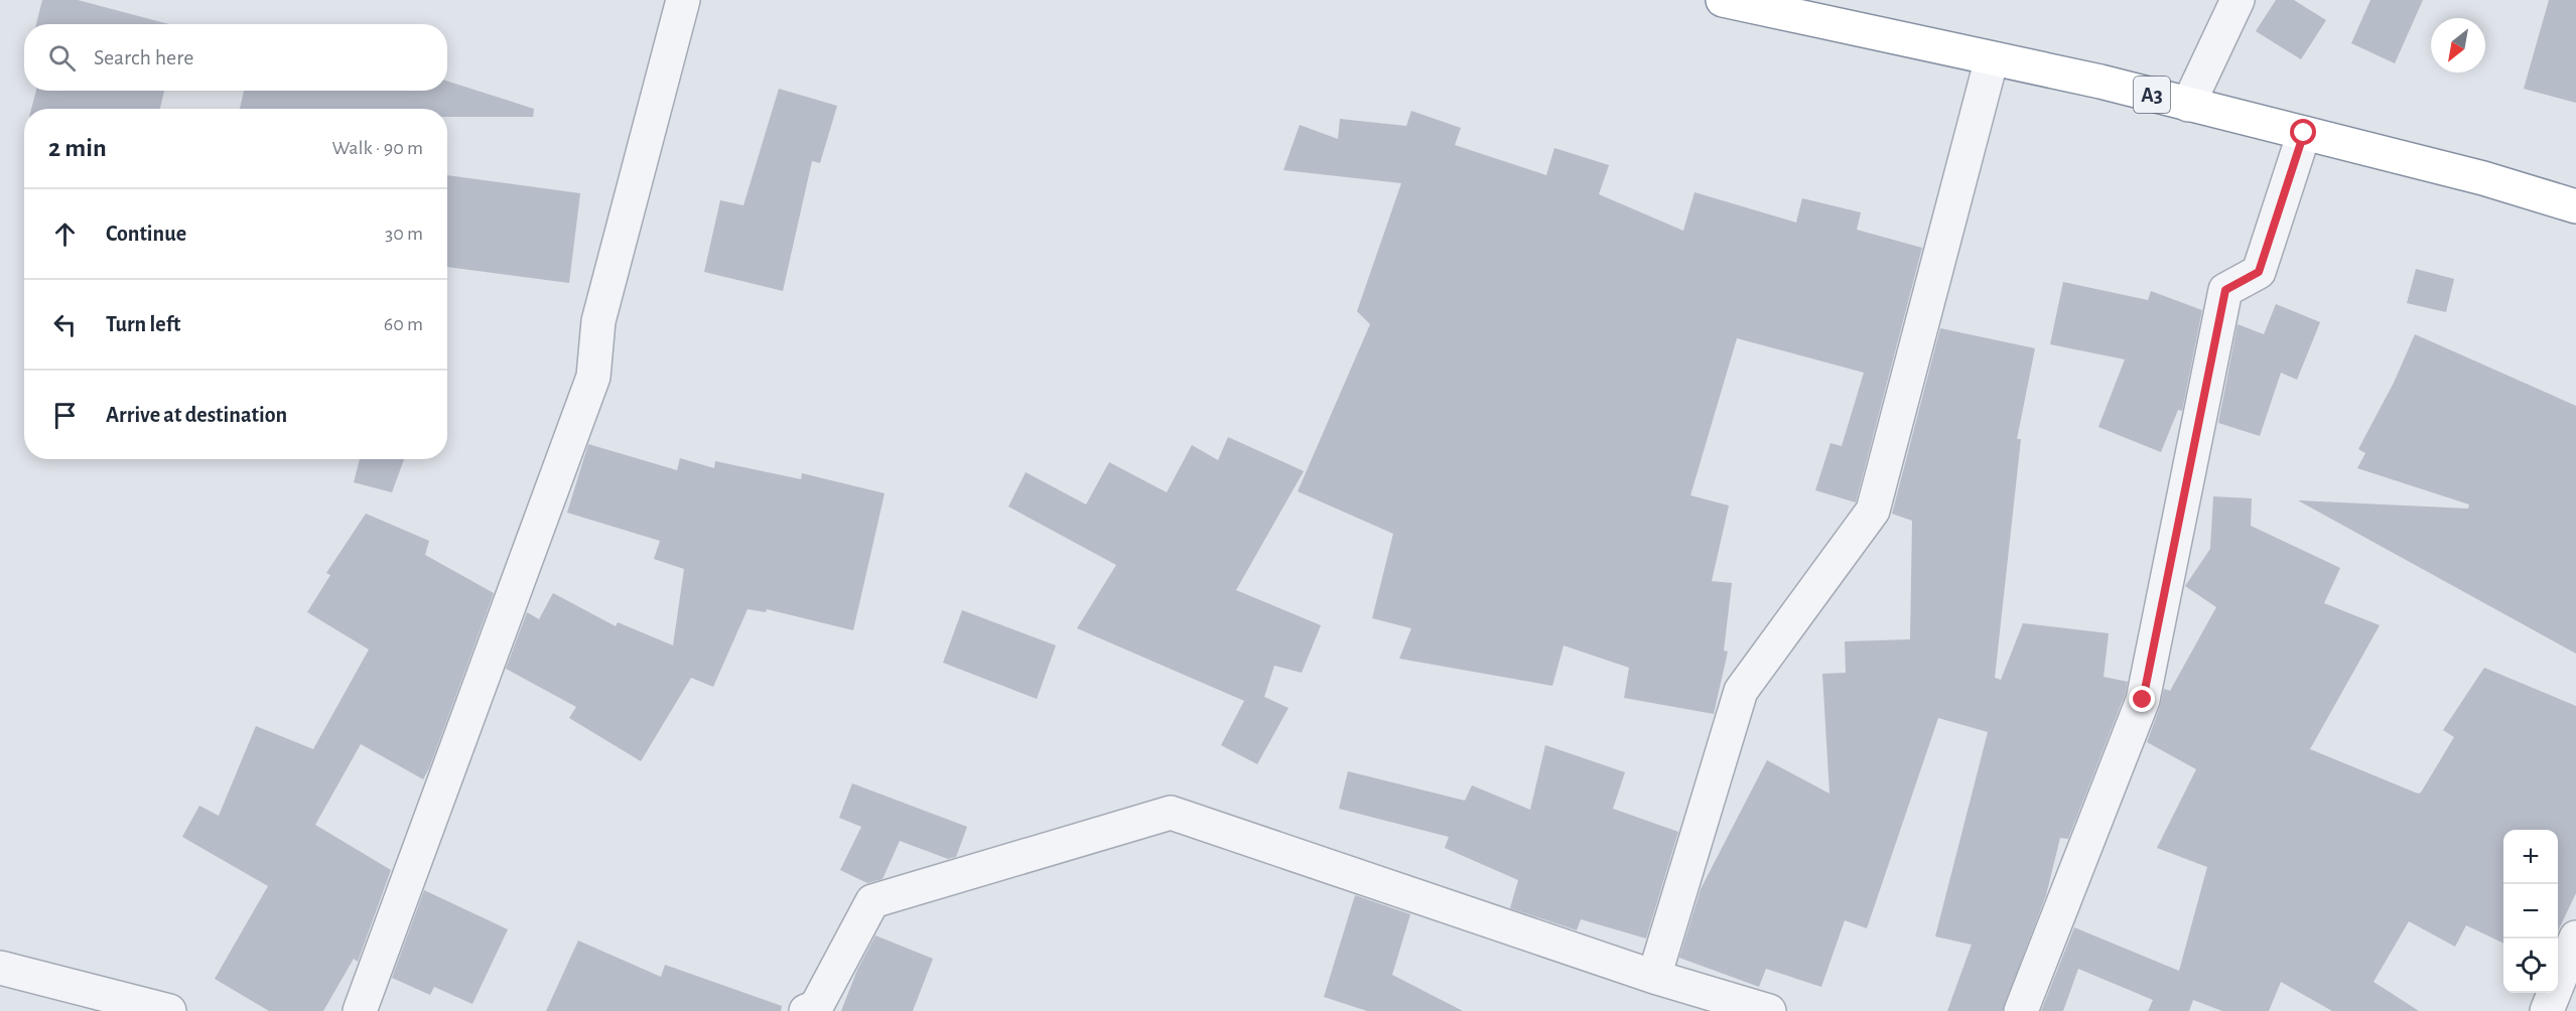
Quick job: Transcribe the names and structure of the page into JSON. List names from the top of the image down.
{
  "streets": {
    "highway": ["A3"]
  },
  "north": "bottom left",
  "page": {
    "search": "Search here",
    "heading": ["2 min", "Walk · 90 m"],
    "list": [
      ["Continue", "30 m"],
      ["Turn left", "60 m"],
      "Arrive at destination"
    ],
    "map_buttons": ["+", "−"]
  }
}
